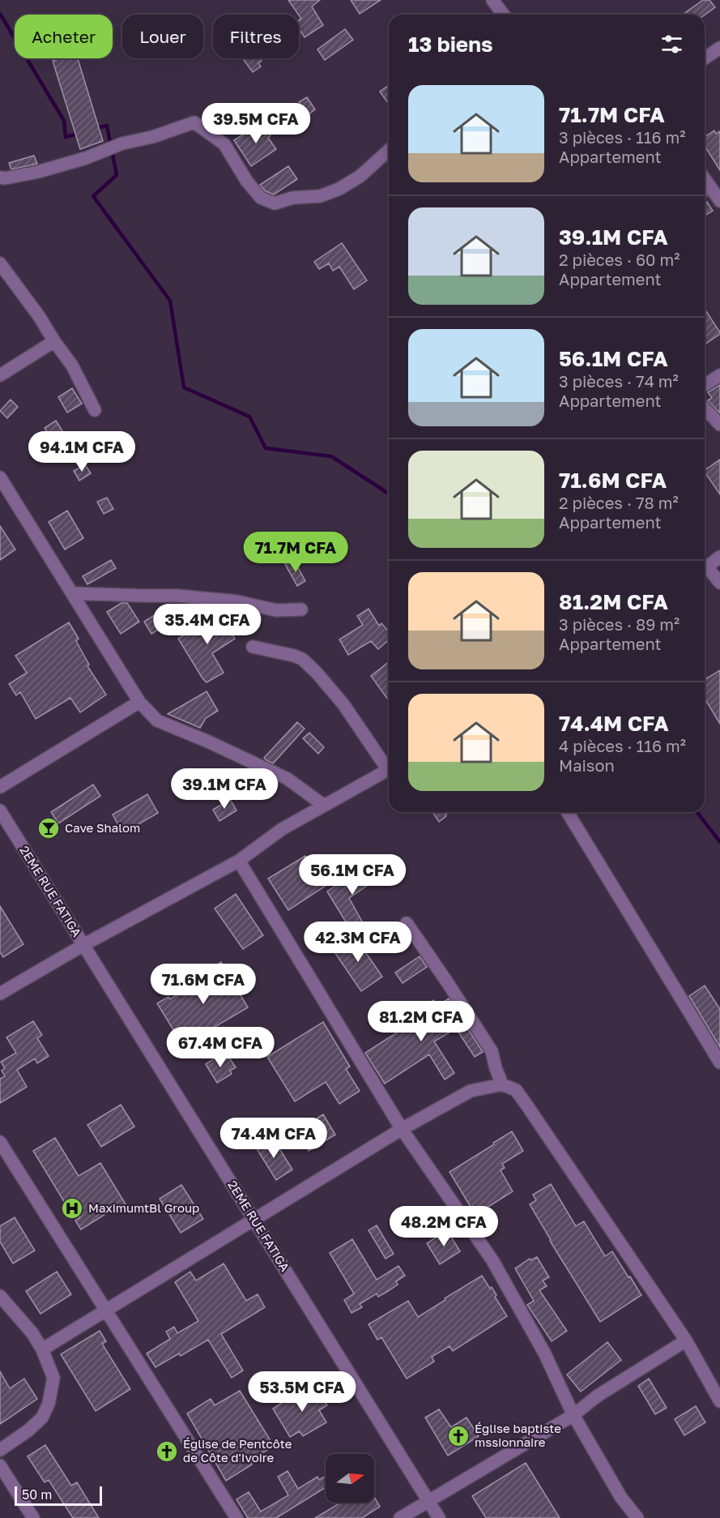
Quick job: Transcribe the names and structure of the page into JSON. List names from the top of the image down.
{
  "streets": {
    "street": ["2EME RUE FATIGA"]
  },
  "places": {
    "bar": ["Cave Shalom"],
    "hospital": ["MaximumtBl Group"],
    "church": ["Église baptiste mssionnaire", "Église de Pentcôte de Côte d'Ivoire"]
  },
  "scale_bar": "50 m",
  "north": "right",
  "page": {
    "chip": ["Acheter", "Louer", "Filtres"],
    "heading": "13 biens",
    "list": [
      {
        "name": "71.7M CFA",
        "note": "3 pièces · 116 m² · Appartement"
      },
      {
        "name": "39.1M CFA",
        "note": "2 pièces · 60 m² · Appartement"
      },
      {
        "name": "56.1M CFA",
        "note": "3 pièces · 74 m² · Appartement"
      },
      {
        "name": "71.6M CFA",
        "note": "2 pièces · 78 m² · Appartement"
      },
      {
        "name": "81.2M CFA",
        "note": "3 pièces · 89 m² · Appartement"
      },
      {
        "name": "74.4M CFA",
        "note": "4 pièces · 116 m² · Maison"
      }
    ],
    "price": [
      "39.5M CFA",
      "94.1M CFA",
      "71.7M CFA",
      "35.4M CFA",
      "39.1M CFA",
      "56.1M CFA",
      "42.3M CFA",
      "71.6M CFA",
      "81.2M CFA",
      "67.4M CFA",
      "74.4M CFA",
      "48.2M CFA",
      "53.5M CFA"
    ],
    "scale": "50 m"
  }
}
